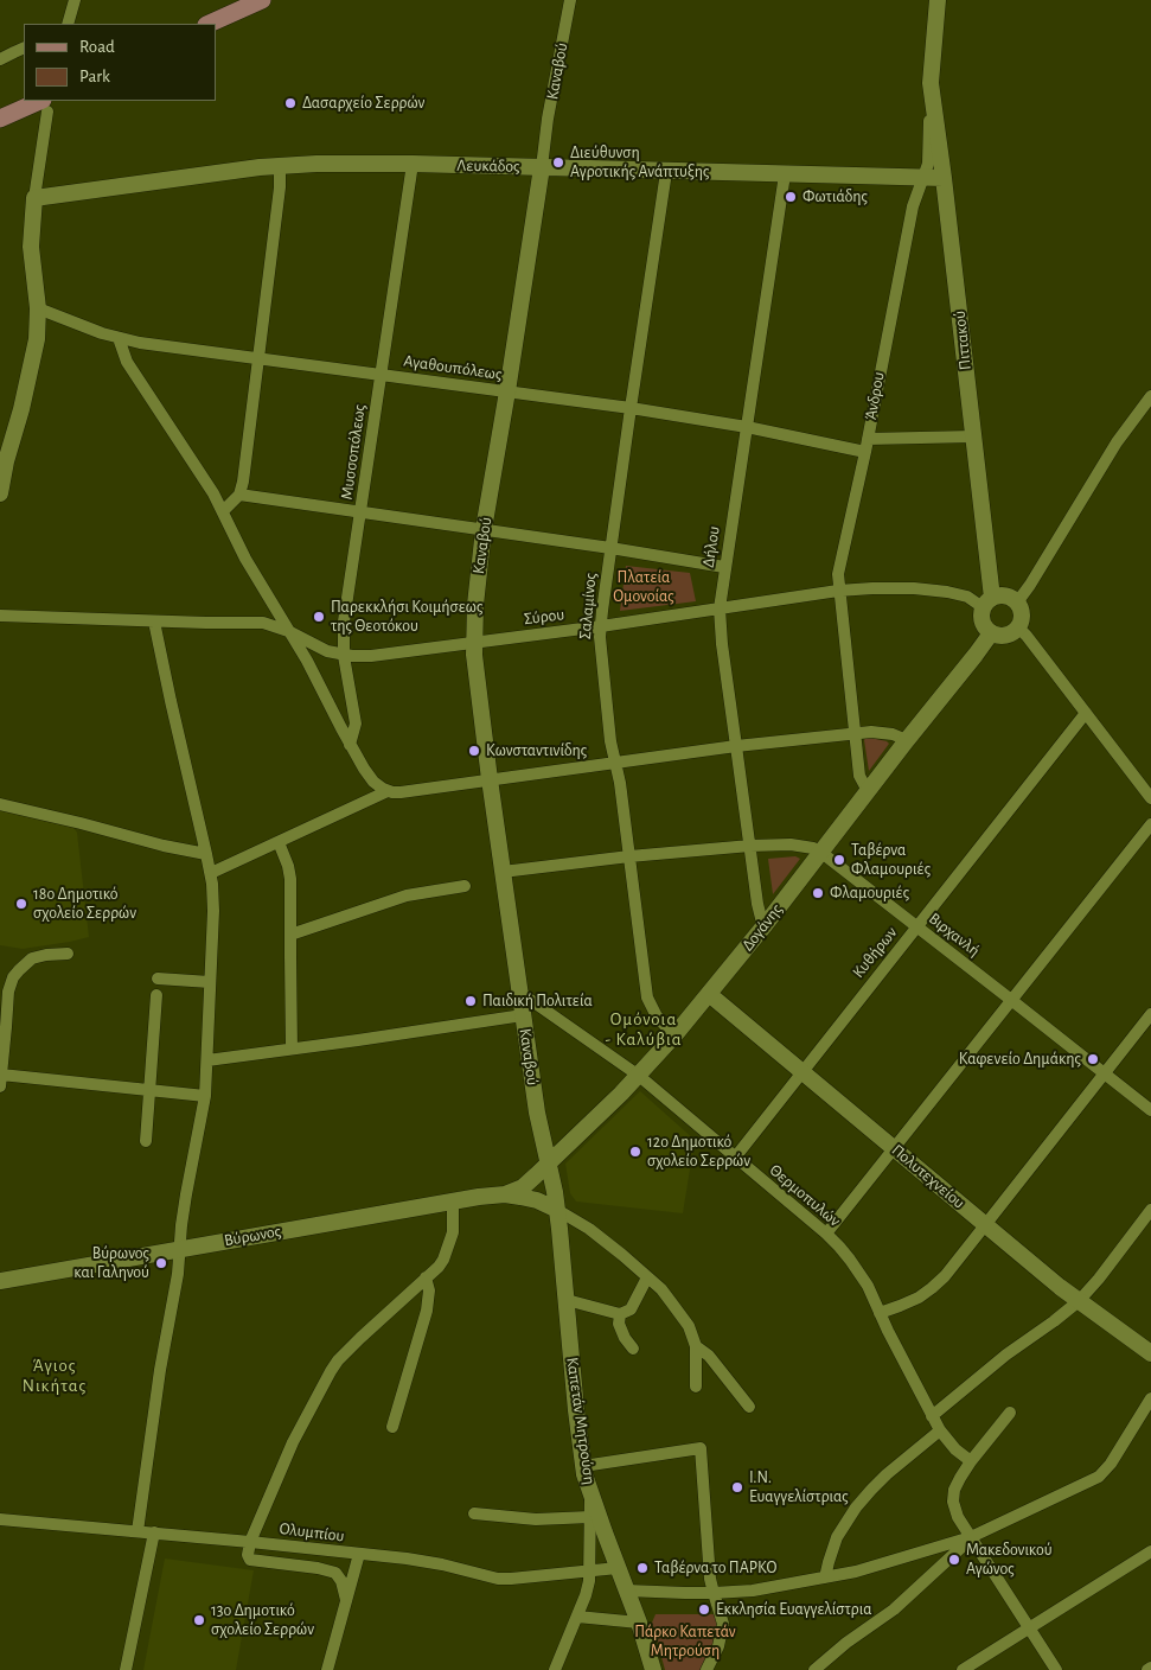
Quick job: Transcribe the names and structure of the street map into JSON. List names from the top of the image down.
{
  "streets": {
    "street": [
      "Καναβού",
      "Λευκάδος",
      "Πιττακού",
      "Αγαθουπόλεως",
      "Άνδρου",
      "Μυσσοπόλεως",
      "Δήλου",
      "Σαλαμίνος",
      "Σύρου",
      "Δογάνης",
      "Βιρχανλή",
      "Κυθήρων",
      "Πολυτεχνείου",
      "Θερμοπυλών",
      "Βύρωνος",
      "Καπετάν Μητρούση",
      "Ολυμπίου"
    ]
  },
  "crossings": [
    ["Καναβού", "Λευκάδος"],
    ["Καναβού", "Αγαθουπόλεως"],
    ["Καναβού", "Σύρου"],
    ["Καναβού", "Δογάνης"],
    ["Καναβού", "Βιρχανλή"],
    ["Καναβού", "Θερμοπυλών"],
    ["Καναβού", "Καπετάν Μητρούση"],
    ["Λευκάδος", "Πιττακού"],
    ["Λευκάδος", "Άνδρου"],
    ["Λευκάδος", "Μυσσοπόλεως"],
    ["Λευκάδος", "Δήλου"],
    ["Λευκάδος", "Σαλαμίνος"],
    ["Πιττακού", "Αγαθουπόλεως"],
    ["Πιττακού", "Άνδρου"],
    ["Πιττακού", "Σύρου"],
    ["Πιττακού", "Δογάνης"],
    ["Αγαθουπόλεως", "Άνδρου"],
    ["Αγαθουπόλεως", "Μυσσοπόλεως"],
    ["Αγαθουπόλεως", "Δήλου"],
    ["Αγαθουπόλεως", "Σαλαμίνος"],
    ["Άνδρου", "Σύρου"],
    ["Άνδρου", "Δογάνης"],
    ["Μυσσοπόλεως", "Σύρου"],
    ["Δήλου", "Σύρου"],
    ["Δήλου", "Δογάνης"],
    ["Δήλου", "Βιρχανλή"],
    ["Σαλαμίνος", "Σύρου"],
    ["Σαλαμίνος", "Δογάνης"],
    ["Σαλαμίνος", "Βιρχανλή"],
    ["Σύρου", "Δογάνης"],
    ["Δογάνης", "Βιρχανλή"],
    ["Δογάνης", "Πολυτεχνείου"],
    ["Δογάνης", "Θερμοπυλών"],
    ["Δογάνης", "Βύρωνος"],
    ["Δογάνης", "Καπετάν Μητρούση"],
    ["Βιρχανλή", "Κυθήρων"],
    ["Κυθήρων", "Πολυτεχνείου"],
    ["Κυθήρων", "Θερμοπυλών"],
    ["Καπετάν Μητρούση", "Ολυμπίου"]
  ],
  "districts": ["Ομόνοια - Καλύβια", "Άγιος Νικήτας"],
  "parks": ["Πλατεία Ομονοίας", "Πάρκο Καπετάν Μητρούση"],
  "places": [
    "Δασαρχείο Σερρών",
    "Διεύθυνση Αγροτικής Ανάπτυξης",
    "Φωτιάδης",
    "Παρεκκλήσι Κοιμήσεως της Θεοτόκου",
    "Κωνσταντινίδης",
    "Ταβέρνα Φλαμουριές",
    "Φλαμουριές",
    "18ο Δημοτικό σχολείο Σερρών",
    "Παιδική Πολιτεία",
    "Καφενείο Δημάκης",
    "12ο Δημοτικό σχολείο Σερρών",
    "Βύρωνος και Γαληνού",
    "Ι.Ν. Ευαγγελίστριας",
    "Μακεδονικού Αγώνος",
    "Ταβέρνα το ΠΑΡΚΟ",
    "Εκκλησία Ευαγγελίστρια",
    "13ο Δημοτικό σχολείο Σερρών"
  ],
  "legend": ["Road", "Park"]
}
